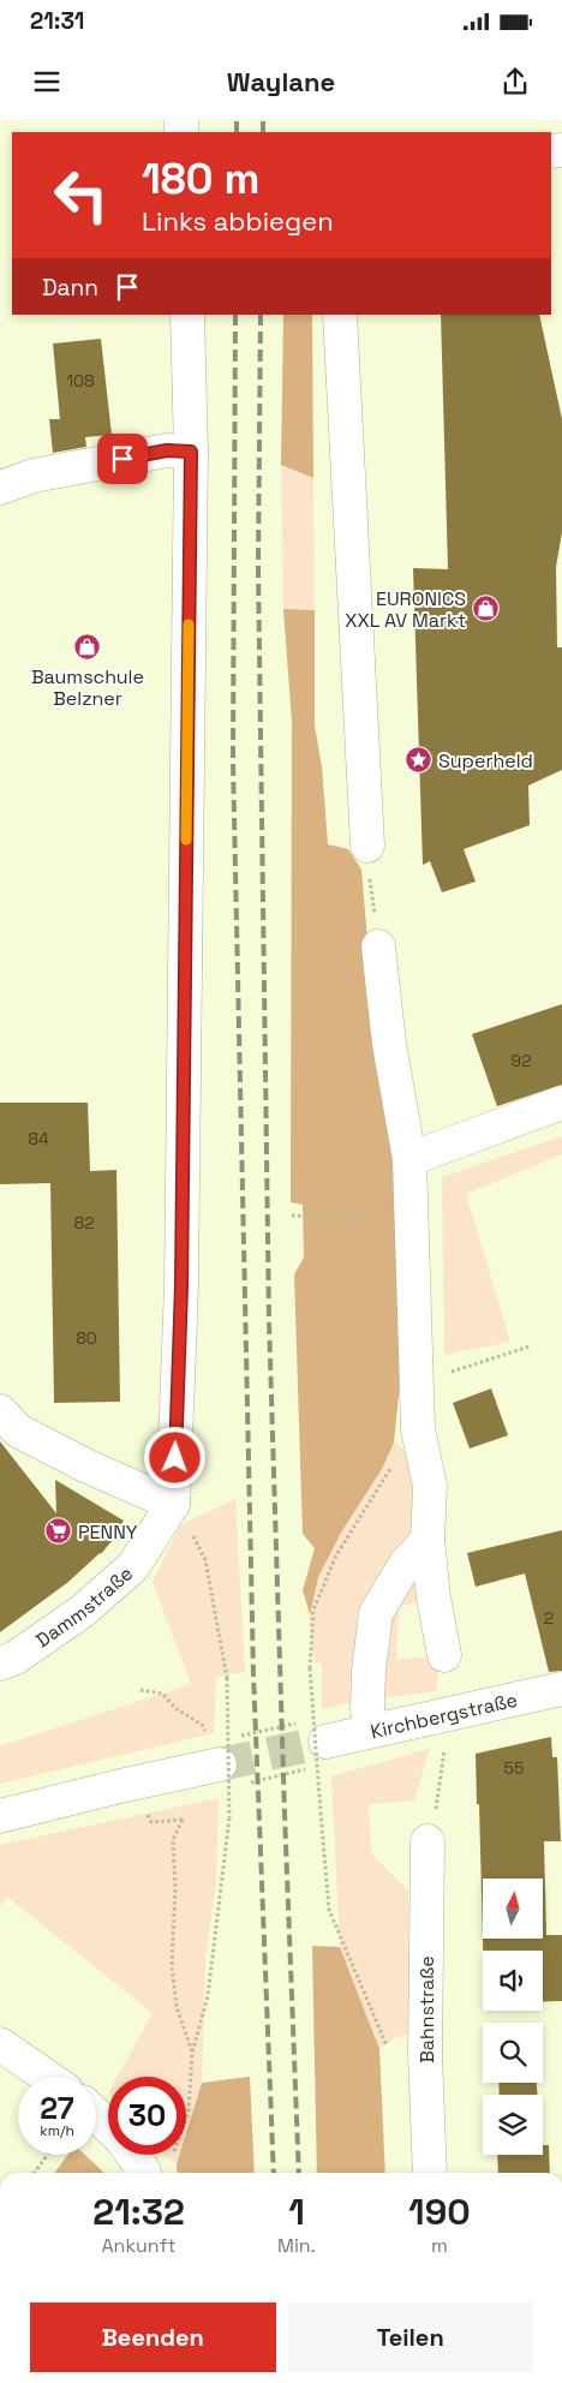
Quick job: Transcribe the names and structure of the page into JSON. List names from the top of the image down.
{
  "streets": {
    "street": ["Dammstraße", "Kirchbergstraße", "Bahnstraße"]
  },
  "places": {
    "shop": ["EURONICS XXL AV Markt", "Baumschule Belzner"],
    "place": ["Superheld"],
    "supermarket": ["PENNY"]
  },
  "house_numbers": [
    "108",
    "92",
    "84",
    "82",
    "80",
    "2",
    "55"
  ],
  "north": "top",
  "page": {
    "status": "21:31",
    "header": "Waylane",
    "turn": ["180 m", "Links abbiegen"],
    "then": "Dann",
    "speed": "27 km/h",
    "limit": "30",
    "eta": [
      "21:32",
      "Ankunft",
      "1",
      "Min.",
      "190",
      "m"
    ],
    "buttons": ["Beenden", "Teilen"]
  }
}
